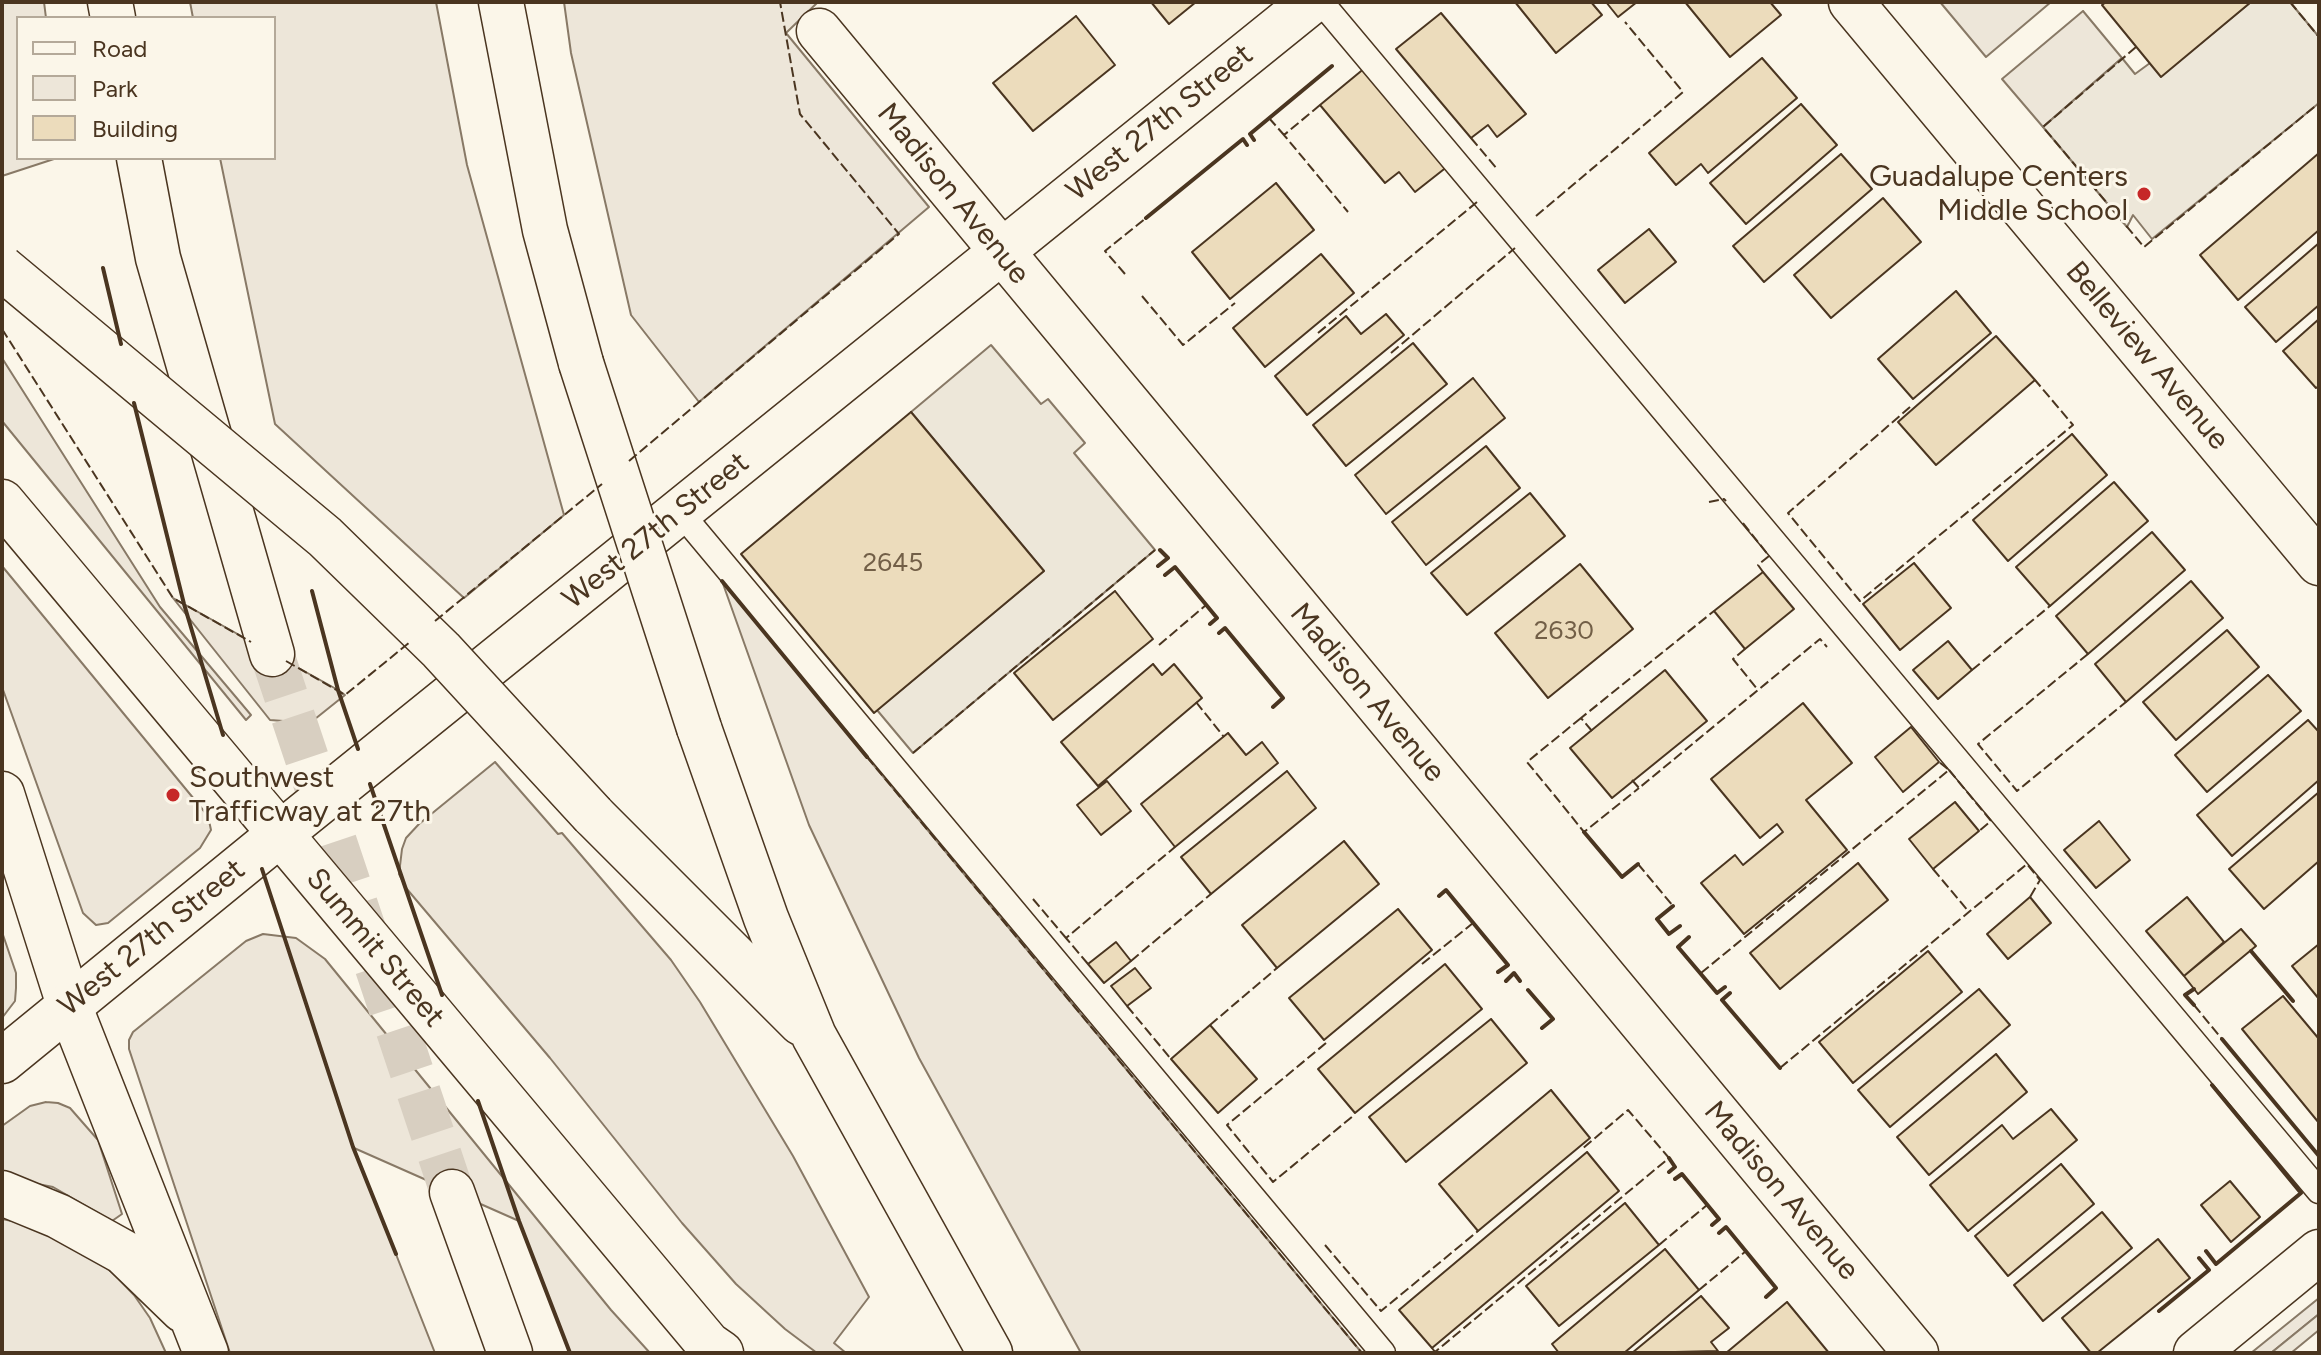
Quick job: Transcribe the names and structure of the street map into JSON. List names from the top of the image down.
{
  "streets": {
    "main road": [
      "West 27th Street",
      "Madison Avenue",
      "Belleview Avenue",
      "Summit Street"
    ]
  },
  "crossings": [
    ["West 27th Street", "Madison Avenue"],
    ["West 27th Street", "Summit Street"]
  ],
  "places": ["Guadalupe Centers Middle School", "Southwest Trafficway at 27th"],
  "house_numbers": ["2645", "2630"],
  "legend": ["Road", "Park", "Building"]
}
